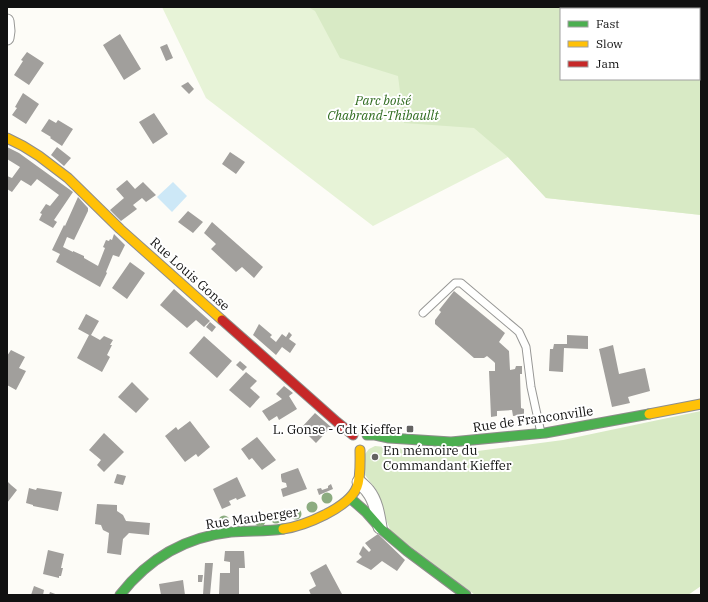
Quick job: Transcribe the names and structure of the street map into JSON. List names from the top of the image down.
{
  "streets": {
    "street": ["Rue Louis Gonse", "Rue de Franconville", "Rue Mauberger"]
  },
  "crossings": [
    ["Rue Louis Gonse", "Rue de Franconville"],
    ["Rue Louis Gonse", "Rue Mauberger"],
    ["Rue de Franconville", "Rue Mauberger"]
  ],
  "parks": ["Parc boisé Chabrand-Thibaullt"],
  "places": {
    "transit": ["L. Gonse - Cdt Kieffer"],
    "other": ["En mémoire du Commandant Kieffer"]
  },
  "legend": ["Fast", "Slow", "Jam"]
}
